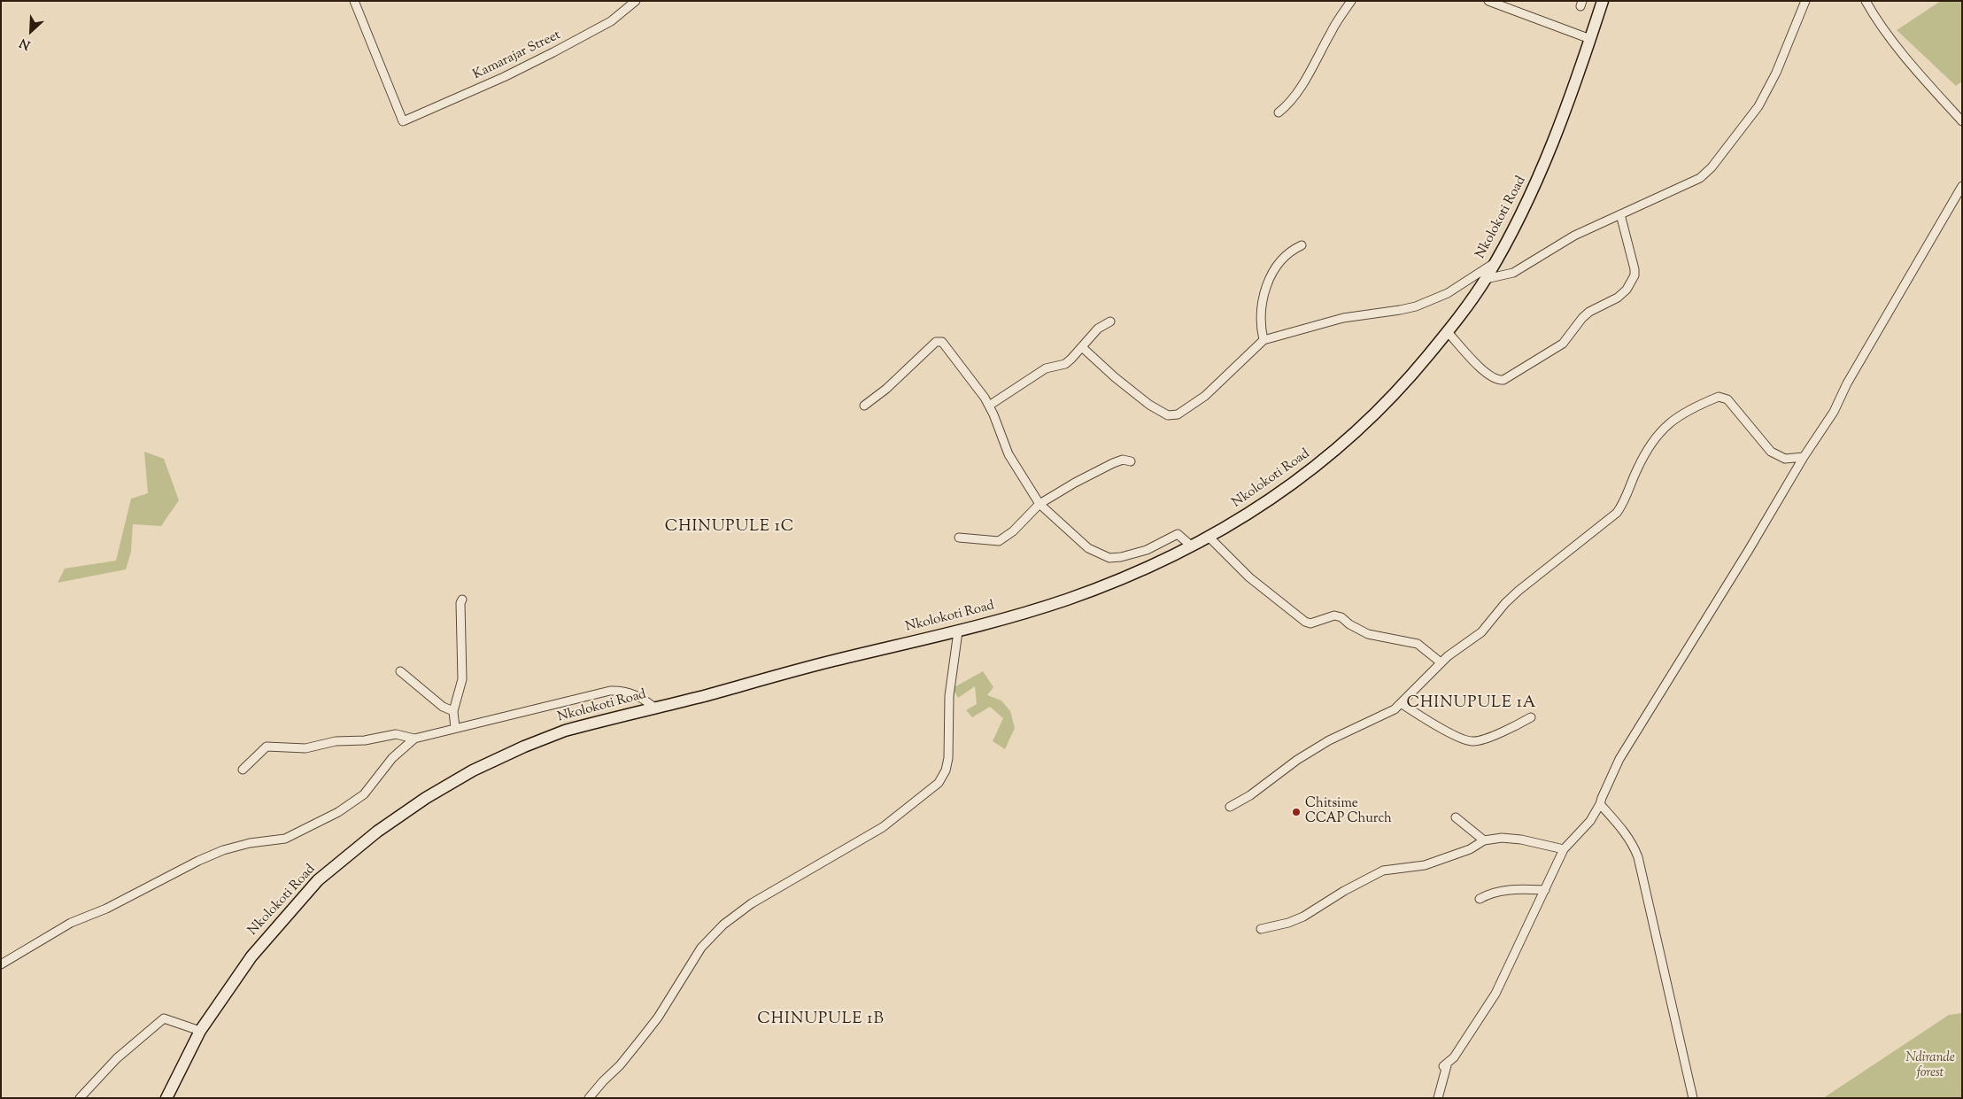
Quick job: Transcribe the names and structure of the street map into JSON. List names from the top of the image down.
{
  "streets": {
    "main road": ["Nkolokoti Road"],
    "street": ["Kamarajar Street"]
  },
  "districts": ["CHINUPULE 1C", "CHINUPULE 1A", "CHINUPULE 1B"],
  "parks": ["Ndirande forest"],
  "places": ["Chitsime CCAP Church"],
  "north": "bottom left"
}
